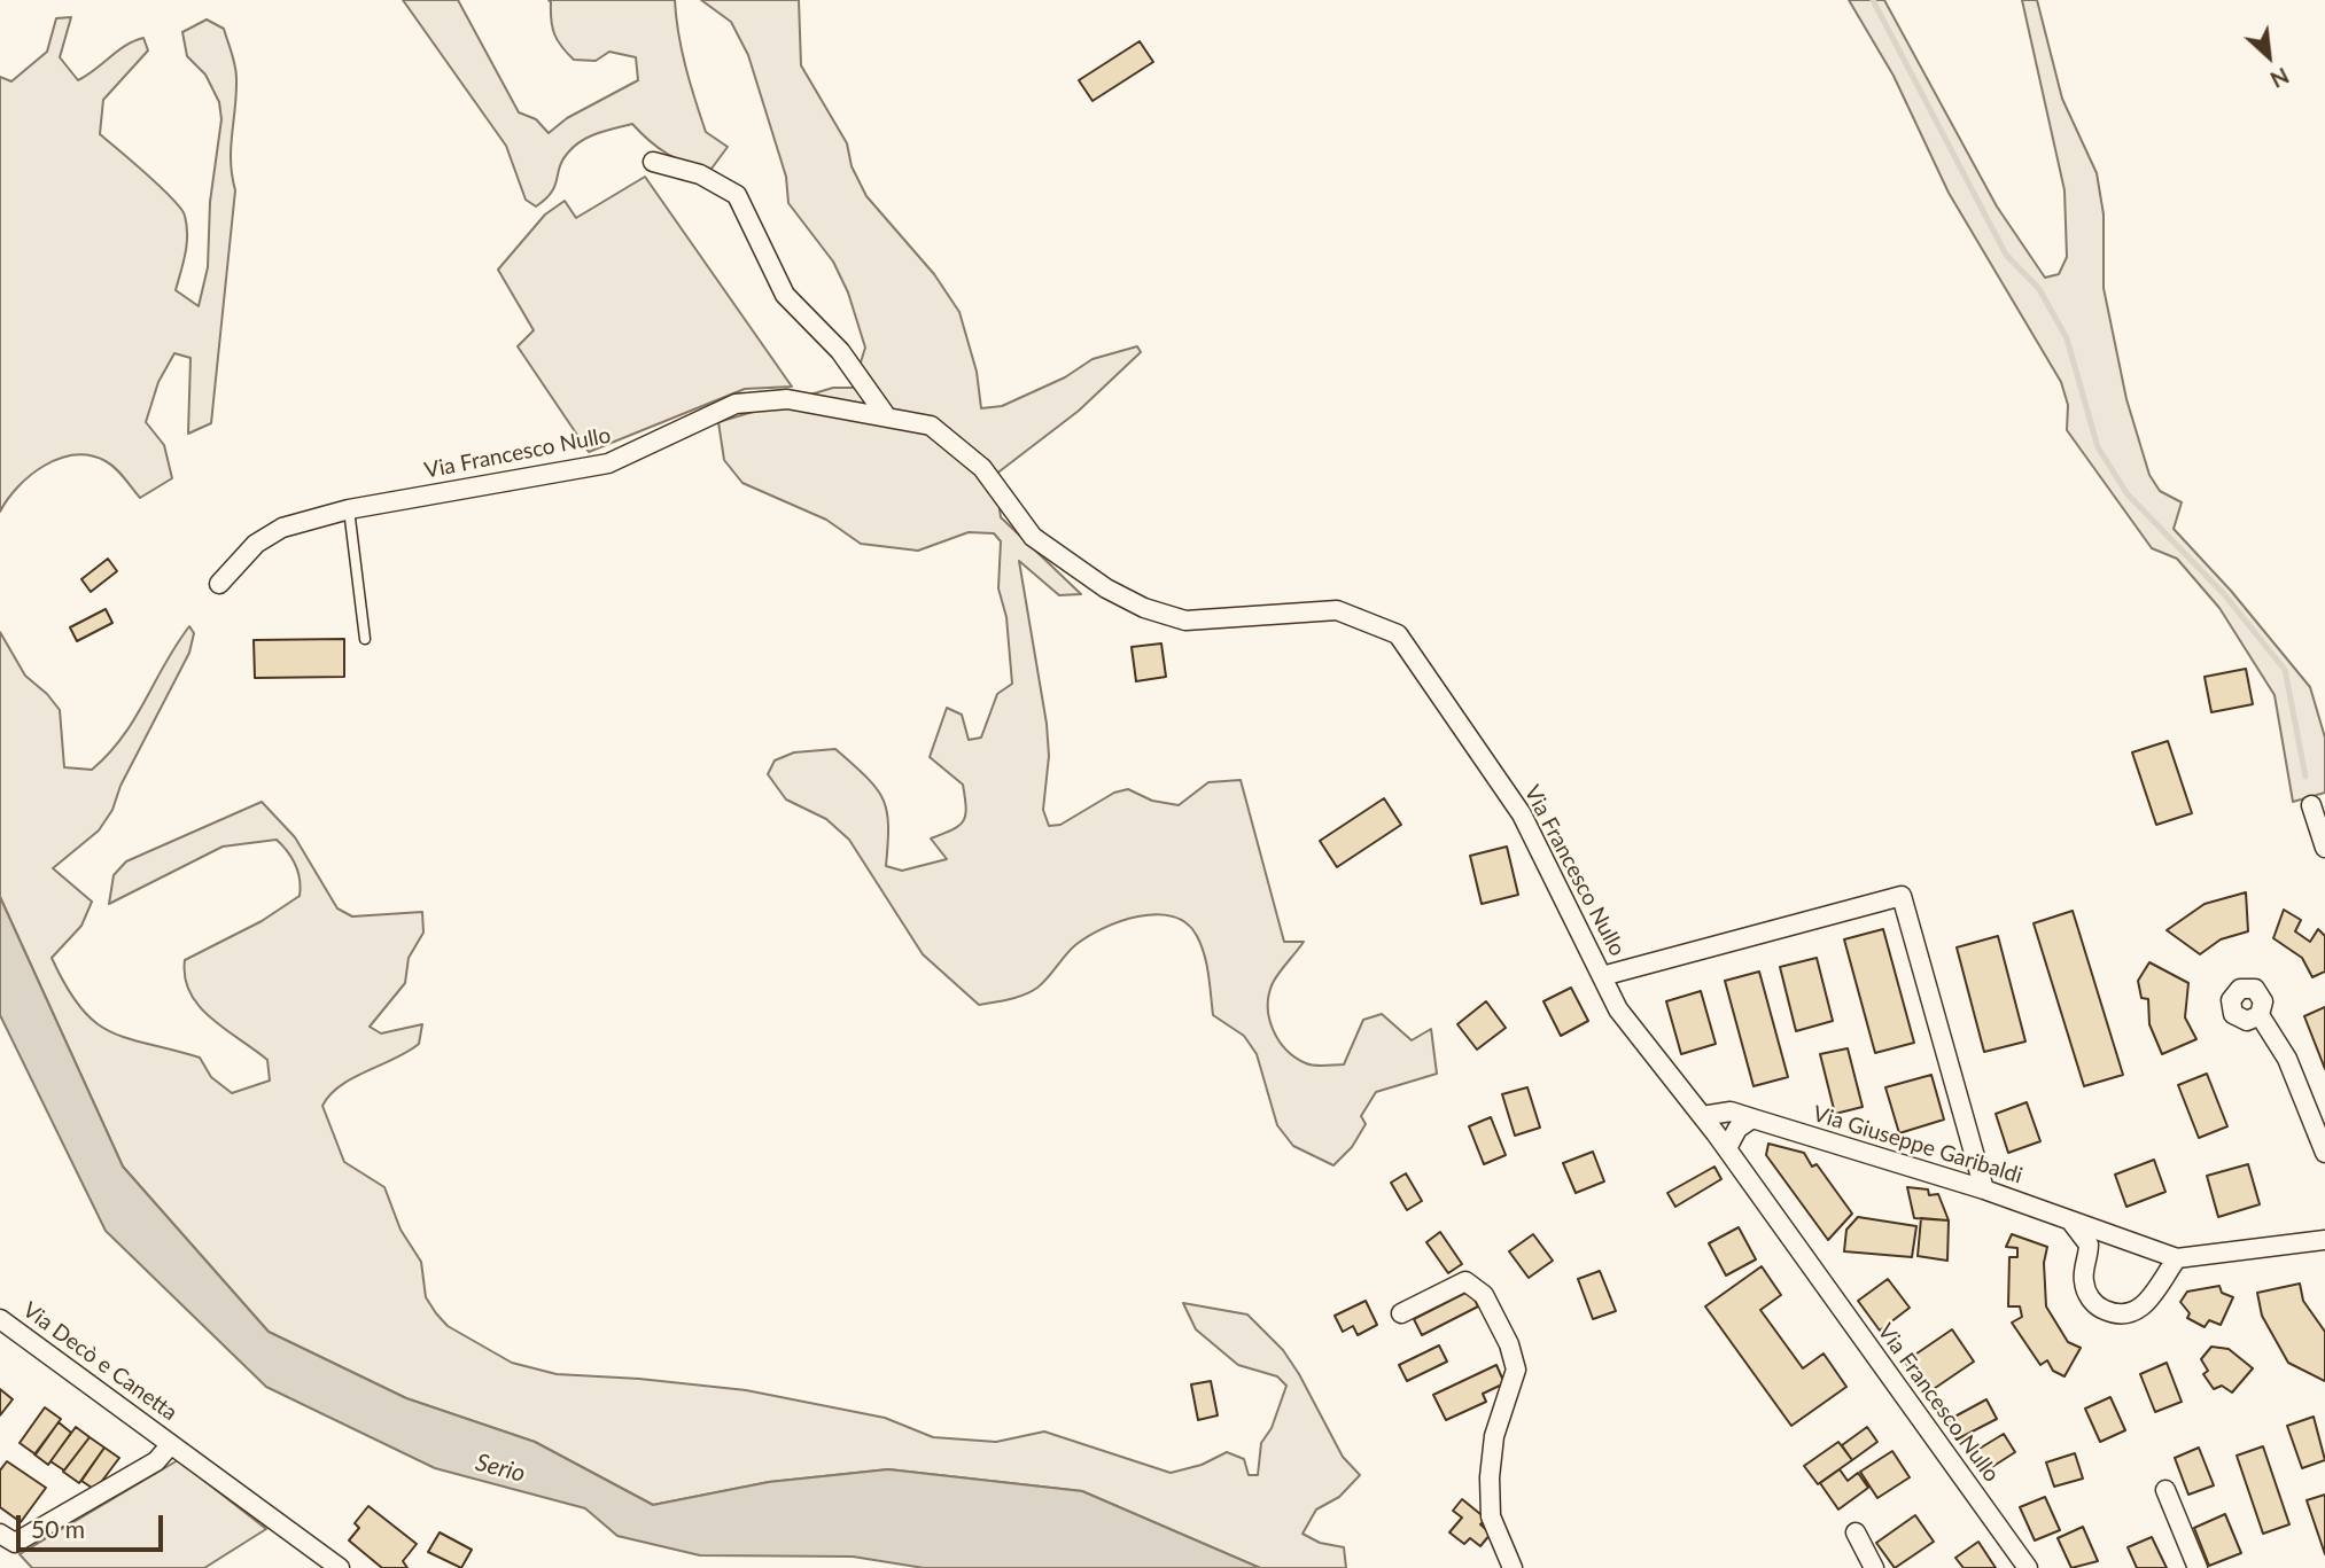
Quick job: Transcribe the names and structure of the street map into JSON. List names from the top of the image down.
{
  "streets": {
    "street": ["Via Francesco Nullo", "Via Giuseppe Garibaldi", "Via Decò e Canetta"]
  },
  "crossings": [
    ["Via Francesco Nullo", "Via Giuseppe Garibaldi"]
  ],
  "water": ["Serio"],
  "scale_bar": "50 m",
  "north": "bottom right"
}
